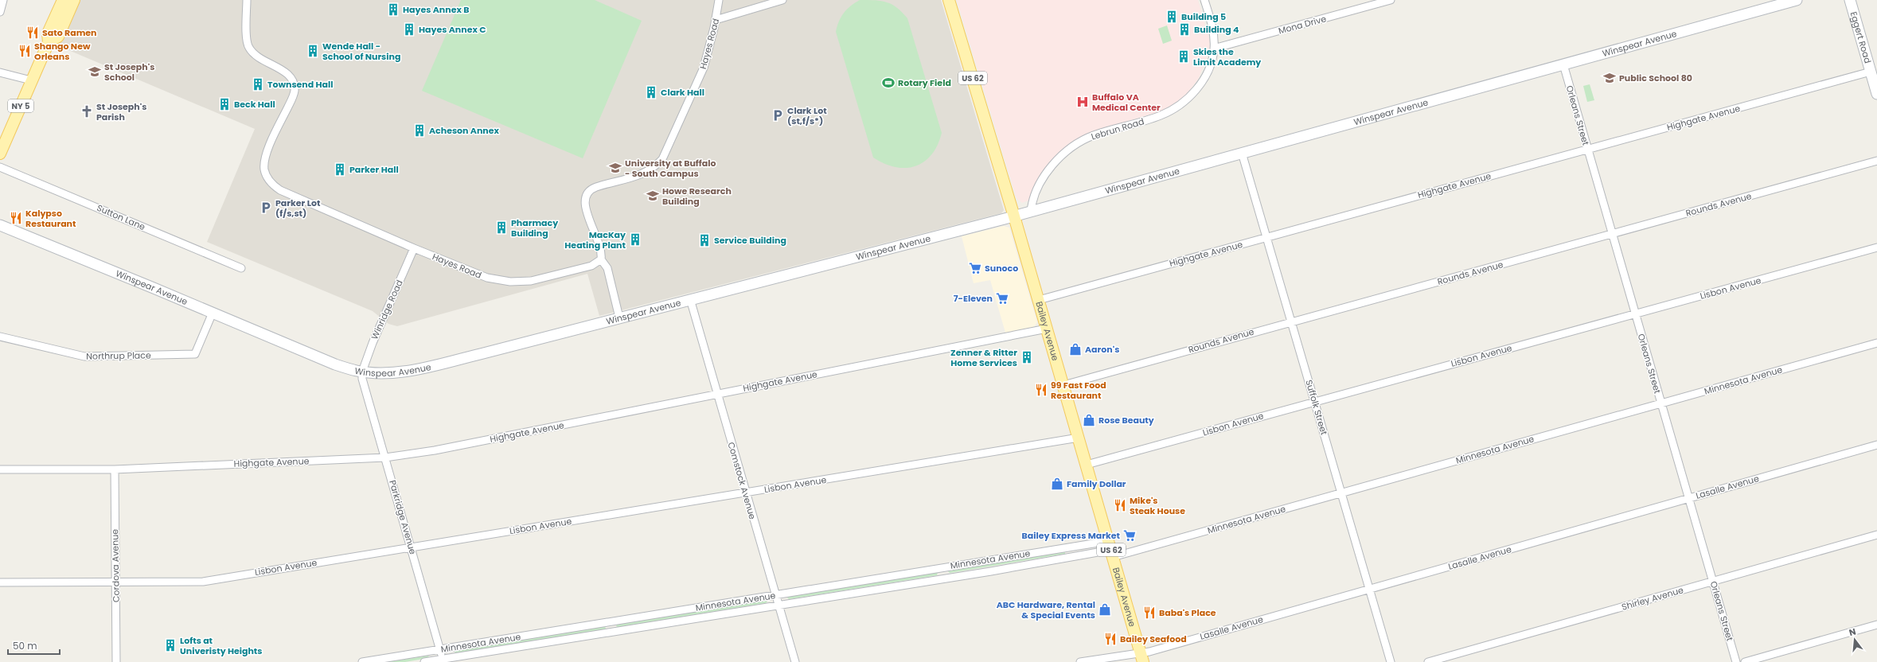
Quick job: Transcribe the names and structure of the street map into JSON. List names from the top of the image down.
{
  "streets": {
    "main road": ["US 62", "NY 5", "Bailey Avenue"],
    "street": [
      "Mona Drive",
      "Eggert Road",
      "Hayes Road",
      "Winspear Avenue",
      "Orleans Street",
      "Highgate Avenue",
      "Lebrun Road",
      "Rounds Avenue",
      "Sutton Lane",
      "Lisbon Avenue",
      "Winridge Road",
      "Northrup Place",
      "Minnesota Avenue",
      "Suffolk Street",
      "Comstock Avenue",
      "Lasalle Avenue",
      "Parkridge Avenue",
      "Cordova Avenue",
      "Shirley Avenue"
    ]
  },
  "crossings": [
    ["Mona Drive", "Lebrun Road"],
    ["Eggert Road", "Highgate Avenue"],
    ["Hayes Road", "Winridge Road"],
    ["Winspear Avenue", "Orleans Street"],
    ["Winspear Avenue", "Lebrun Road"],
    ["Winspear Avenue", "Winridge Road"],
    ["Winspear Avenue", "Bailey Avenue"],
    ["Winspear Avenue", "Northrup Place"],
    ["Winspear Avenue", "Suffolk Street"],
    ["Winspear Avenue", "Comstock Avenue"],
    ["Winspear Avenue", "Parkridge Avenue"],
    ["Orleans Street", "Highgate Avenue"],
    ["Orleans Street", "Rounds Avenue"],
    ["Orleans Street", "Lisbon Avenue"],
    ["Orleans Street", "Minnesota Avenue"],
    ["Orleans Street", "Lasalle Avenue"],
    ["Orleans Street", "Shirley Avenue"],
    ["Highgate Avenue", "Bailey Avenue"],
    ["Highgate Avenue", "Suffolk Street"],
    ["Highgate Avenue", "Comstock Avenue"],
    ["Highgate Avenue", "Parkridge Avenue"],
    ["Highgate Avenue", "Cordova Avenue"],
    ["Rounds Avenue", "Bailey Avenue"],
    ["Rounds Avenue", "Suffolk Street"],
    ["Lisbon Avenue", "Bailey Avenue"],
    ["Lisbon Avenue", "Suffolk Street"],
    ["Lisbon Avenue", "Comstock Avenue"],
    ["Lisbon Avenue", "Parkridge Avenue"],
    ["Lisbon Avenue", "Cordova Avenue"],
    ["Winridge Road", "Parkridge Avenue"],
    ["Bailey Avenue", "Minnesota Avenue"],
    ["Bailey Avenue", "Lasalle Avenue"],
    ["Minnesota Avenue", "Suffolk Street"],
    ["Minnesota Avenue", "Comstock Avenue"],
    ["Minnesota Avenue", "Parkridge Avenue"],
    ["Suffolk Street", "Lasalle Avenue"]
  ],
  "places": {
    "building": [
      "Hayes Annex B",
      "Building 5",
      "Hayes Annex C",
      "Building 4",
      "Wende Hall - School of Nursing",
      "Skies the Limit Academy",
      "Townsend Hall",
      "Clark Hall",
      "Beck Hall",
      "Acheson Annex",
      "Parker Hall",
      "Pharmacy Building",
      "MacKay Heating Plant",
      "Service Building",
      "Zenner & Ritter Home Services",
      "Lofts at Univeristy Heights"
    ],
    "restaurant": [
      "Sato Ramen",
      "Shango New Orleans",
      "Kalypso Restaurant",
      "99 Fast Food Restaurant",
      "Mike's Steak House",
      "Baba's Place",
      "Bailey Seafood"
    ],
    "school or university": [
      "St Joseph's School",
      "Public School 80",
      "University at Buffalo - South Campus",
      "Howe Research Building"
    ],
    "sports": ["Rotary Field"],
    "hospital": ["Buffalo VA Medical Center"],
    "church": ["St Joseph's Parish"],
    "parking": ["Clark Lot (st,f/s*)", "Parker Lot (f/s,st)"],
    "supermarket": ["Sunoco", "7-Eleven", "Bailey Express Market"],
    "shop": [
      "Aaron's",
      "Rose Beauty",
      "Family Dollar",
      "ABC Hardware, Rental & Special Events"
    ]
  },
  "scale_bar": "50 m",
  "north": "top"
}
